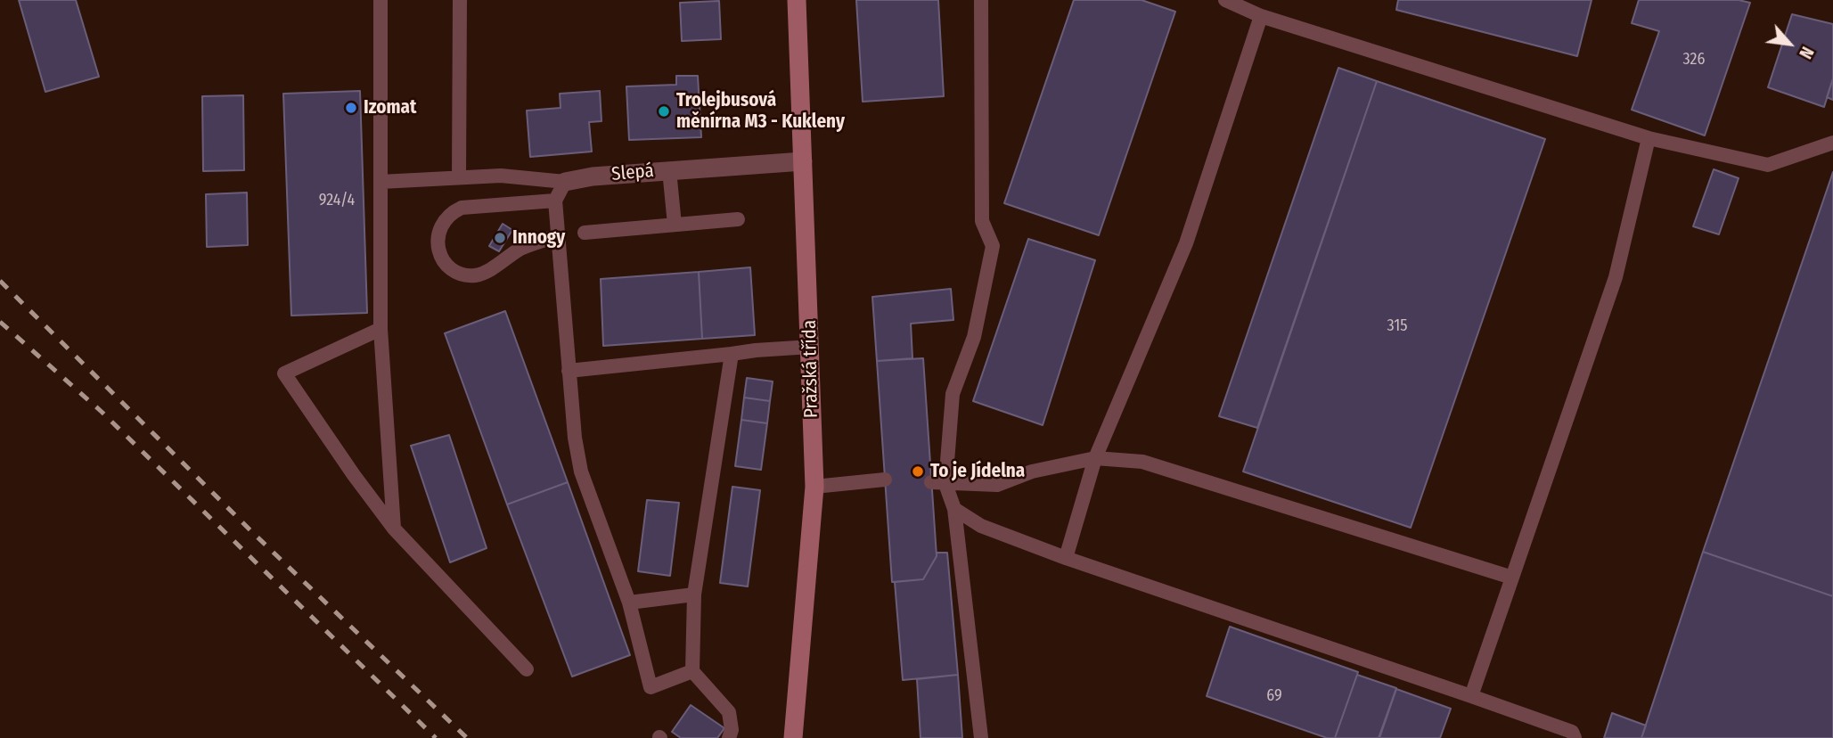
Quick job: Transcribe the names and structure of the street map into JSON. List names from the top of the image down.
{
  "streets": {
    "street": ["Slepá", "Pražská třída"]
  },
  "crossings": [
    ["Slepá", "Pražská třída"]
  ],
  "places": [
    "Izomat",
    "Trolejbusová měnírna M3 - Kukleny",
    "Innogy",
    "To je Jídelna"
  ],
  "house_numbers": [
    "326",
    "924/4",
    "315",
    "69"
  ],
  "north": "bottom right"
}
